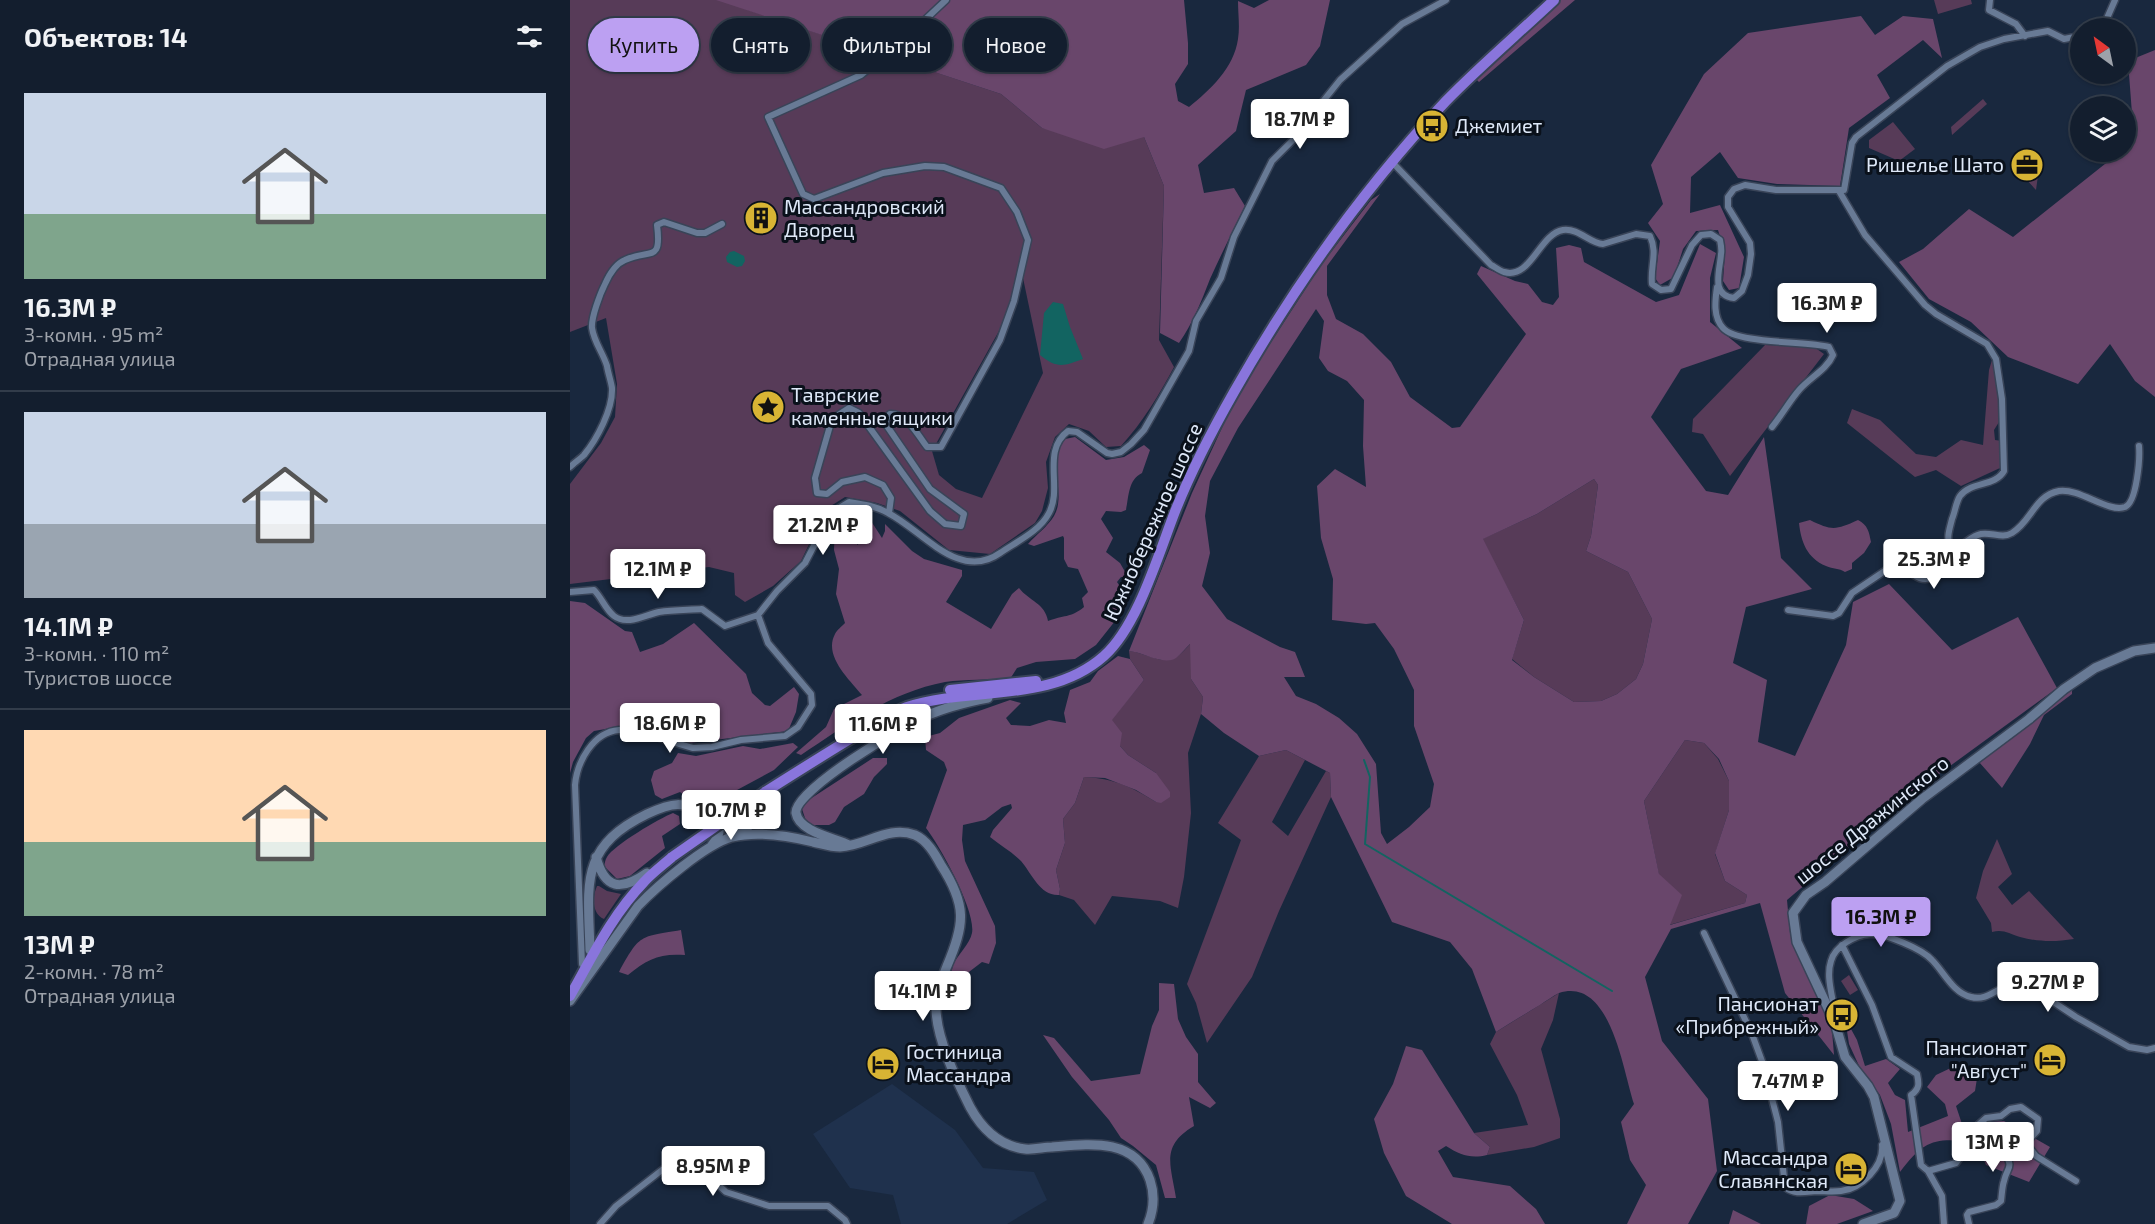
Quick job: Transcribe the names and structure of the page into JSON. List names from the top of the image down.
{
  "streets": {
    "highway": ["Южнобережное шоссе"],
    "main road": ["шоссе Дражинского"]
  },
  "places": {
    "bus stop": ["Джемиет", "Пансионат «Прибрежный»"],
    "office": ["Ришелье Шато"],
    "building": ["Массандровский Дворец"],
    "place": ["Таврские каменные ящики"],
    "hotel": ["Пансионат \"Август\"", "Гостиница Массандра", "Массандра Славянская"]
  },
  "north": "top left",
  "page": {
    "heading": "Объектов: 14",
    "chip": [
      "Купить",
      "Снять",
      "Фильтры",
      "Новое"
    ],
    "list": [
      {
        "name": "16.3M ₽",
        "note": "3-комн. · 95 m² · Отрадная улица"
      },
      {
        "name": "14.1M ₽",
        "note": "3-комн. · 110 m² · Туристов шоссе"
      },
      {
        "name": "13M ₽",
        "note": "2-комн. · 78 m² · Отрадная улица"
      }
    ],
    "price": [
      "18.7M ₽",
      "16.3M ₽",
      "21.2M ₽",
      "25.3M ₽",
      "12.1M ₽",
      "18.6M ₽",
      "11.6M ₽",
      "10.7M ₽",
      "16.3M ₽",
      "9.27M ₽",
      "14.1M ₽",
      "7.47M ₽",
      "13M ₽",
      "8.95M ₽"
    ]
  }
}
